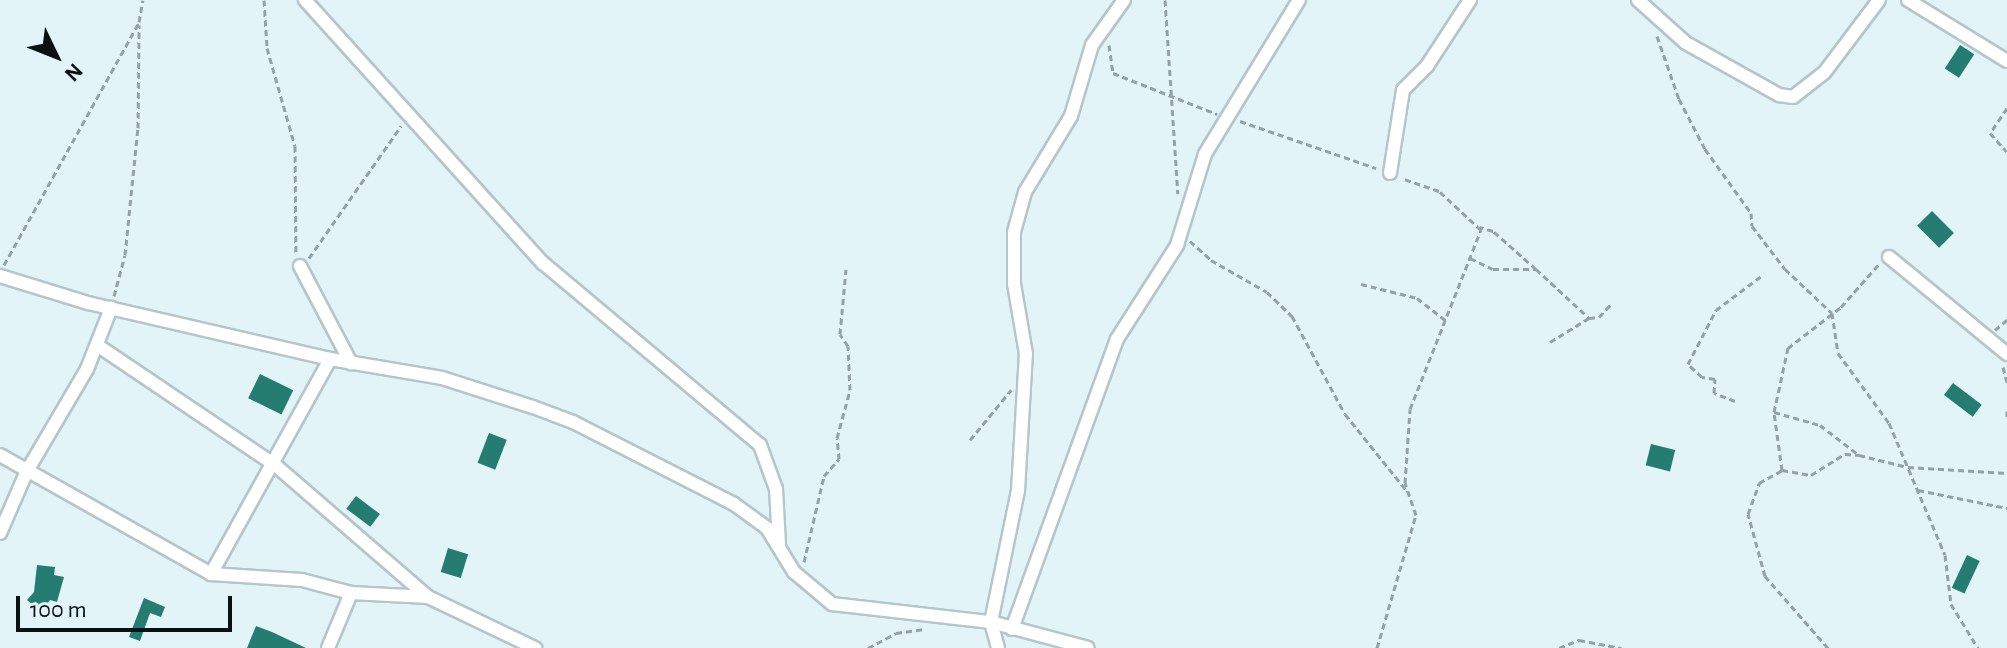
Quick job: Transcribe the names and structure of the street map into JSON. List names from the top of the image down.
{
  "scale_bar": "100 m",
  "north": "bottom right"
}
